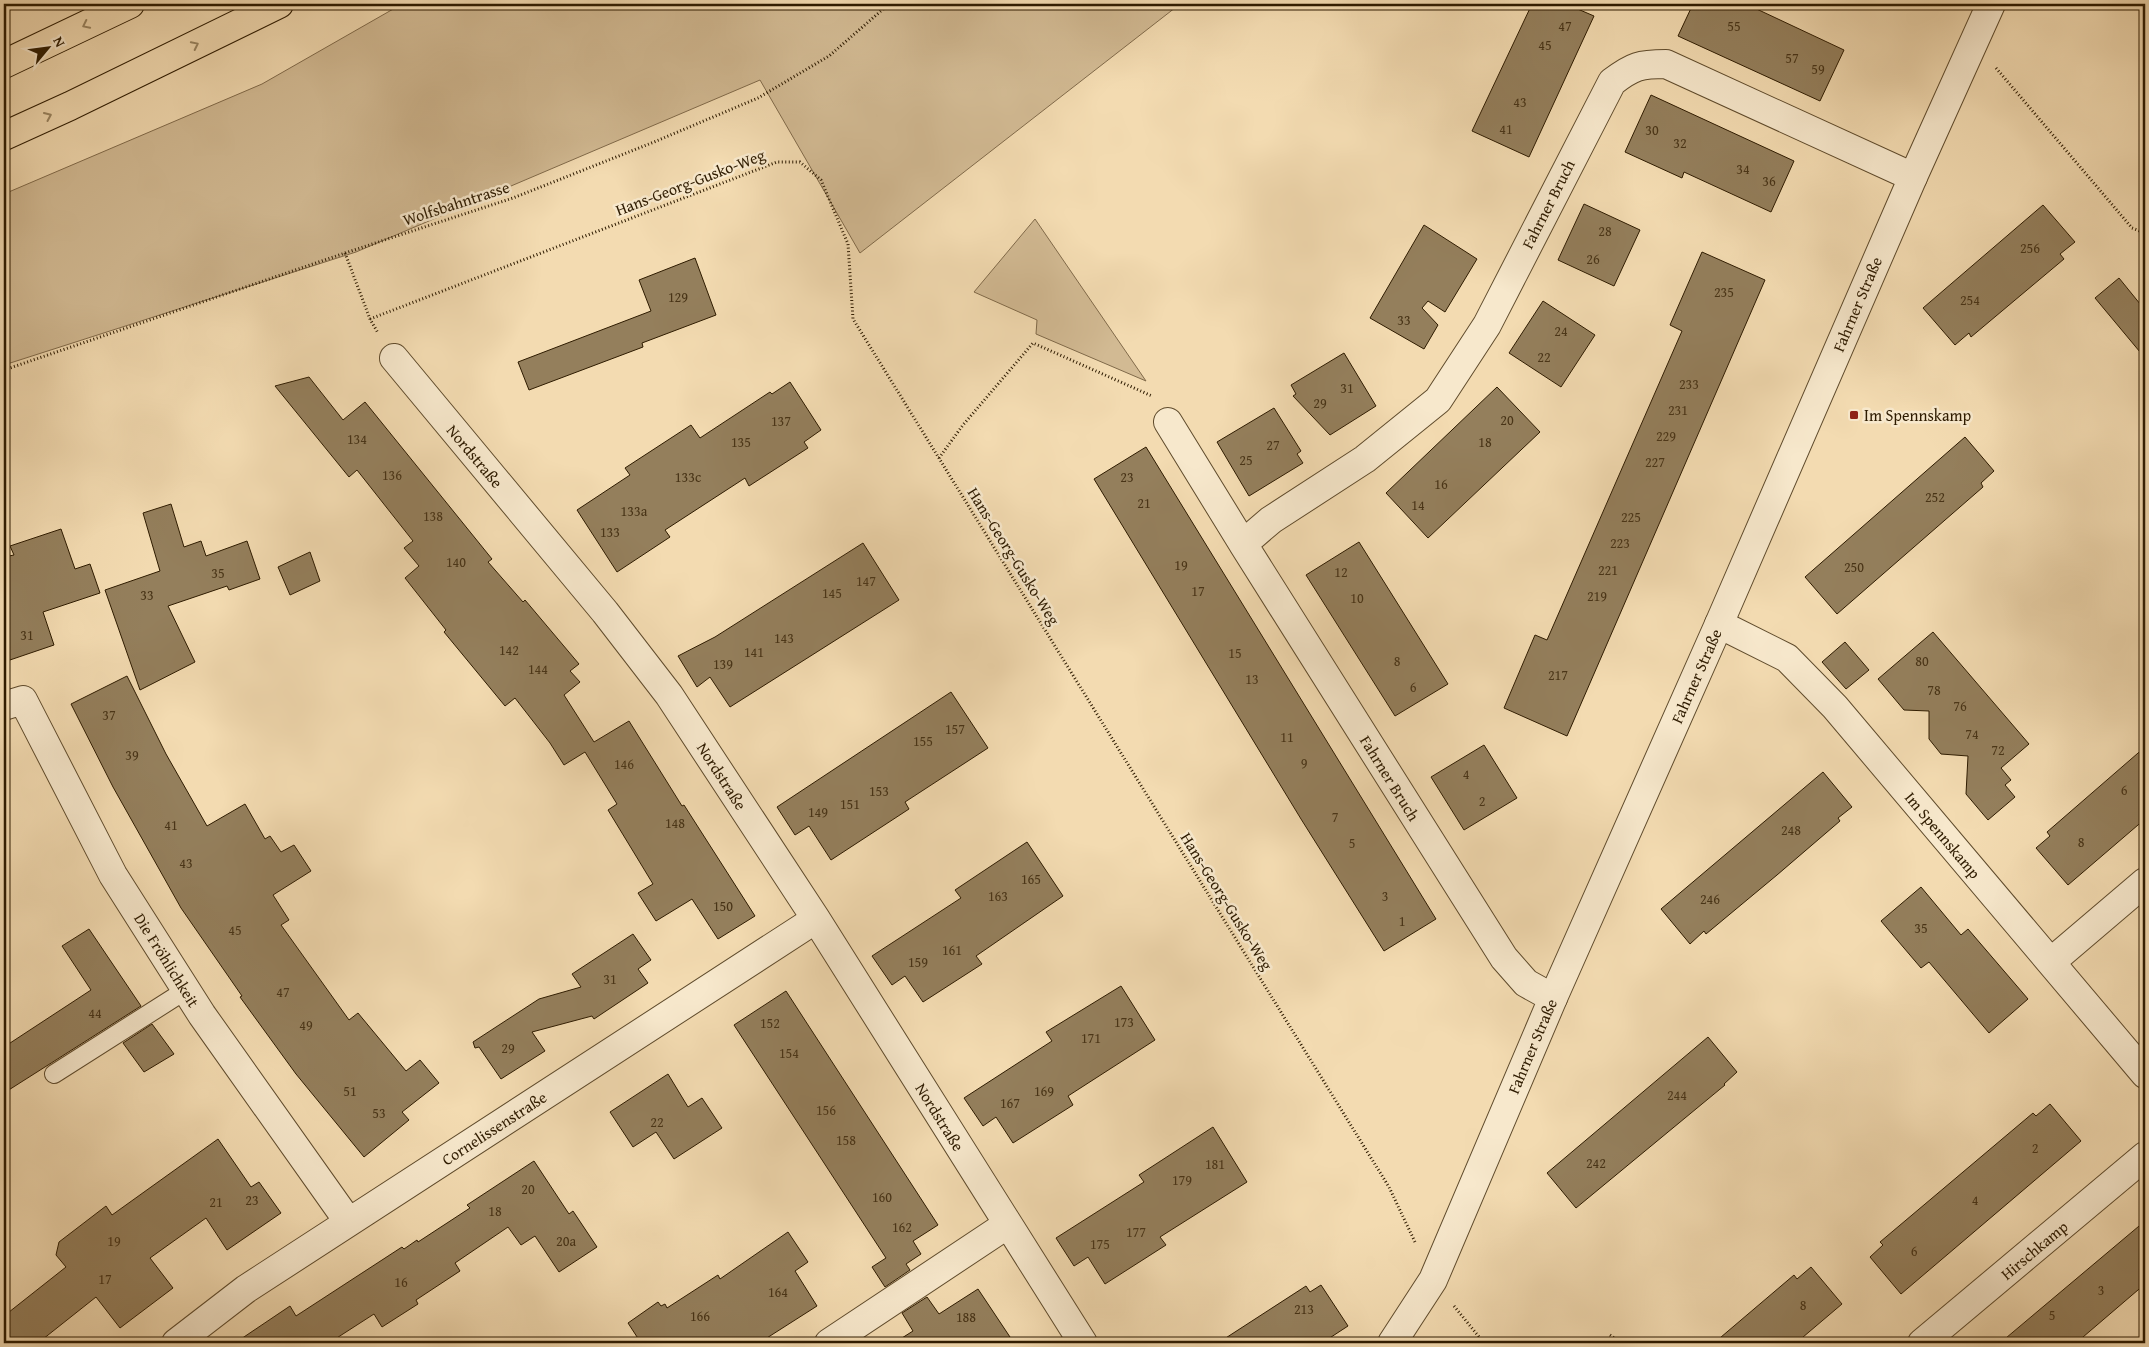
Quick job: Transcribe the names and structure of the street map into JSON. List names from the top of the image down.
{
  "streets": {
    "street": [
      "Fahrner Bruch",
      "Fahrner Straße",
      "Nordstraße",
      "Im Spennskamp",
      "Die Fröhlichkeit",
      "Cornelissenstraße",
      "Hirschkamp"
    ],
    "path": ["Hans-Georg-Gusko-Weg", "Wolfsbahntrasse"]
  },
  "crossings": [
    ["Hans-Georg-Gusko-Weg", "Fahrner Straße"],
    ["Fahrner Bruch", "Fahrner Straße"],
    ["Fahrner Straße", "Im Spennskamp"],
    ["Nordstraße", "Cornelissenstraße"],
    ["Die Fröhlichkeit", "Cornelissenstraße"]
  ],
  "places": {
    "transit": ["Im Spennskamp"]
  },
  "house_numbers": [
    "47",
    "55",
    "45",
    "57",
    "59",
    "43",
    "41",
    "30",
    "32",
    "34",
    "36",
    "28",
    "256",
    "26",
    "235",
    "129",
    "254",
    "33",
    "24",
    "22",
    "233",
    "31",
    "29",
    "231",
    "20",
    "137",
    "229",
    "134",
    "135",
    "18",
    "27",
    "25",
    "227",
    "136",
    "133c",
    "23",
    "16",
    "252",
    "21",
    "14",
    "133a",
    "138",
    "225",
    "133",
    "223",
    "140",
    "19",
    "250",
    "221",
    "12",
    "35",
    "147",
    "17",
    "145",
    "33",
    "219",
    "10",
    "31",
    "143",
    "142",
    "141",
    "15",
    "8",
    "80",
    "139",
    "144",
    "217",
    "13",
    "6",
    "78",
    "76",
    "37",
    "157",
    "74",
    "11",
    "155",
    "72",
    "39",
    "9",
    "146",
    "4",
    "6",
    "153",
    "2",
    "151",
    "149",
    "7",
    "148",
    "41",
    "248",
    "8",
    "5",
    "43",
    "165",
    "163",
    "3",
    "246",
    "150",
    "1",
    "35",
    "45",
    "161",
    "159",
    "31",
    "47",
    "44",
    "173",
    "152",
    "49",
    "171",
    "29",
    "154",
    "51",
    "169",
    "244",
    "167",
    "156",
    "53",
    "22",
    "158",
    "2",
    "242",
    "181",
    "179",
    "20",
    "160",
    "23",
    "4",
    "21",
    "18",
    "162",
    "177",
    "19",
    "20a",
    "175",
    "6",
    "17",
    "16",
    "3",
    "164",
    "8",
    "213",
    "5",
    "166",
    "188"
  ],
  "north": "top right"
}
